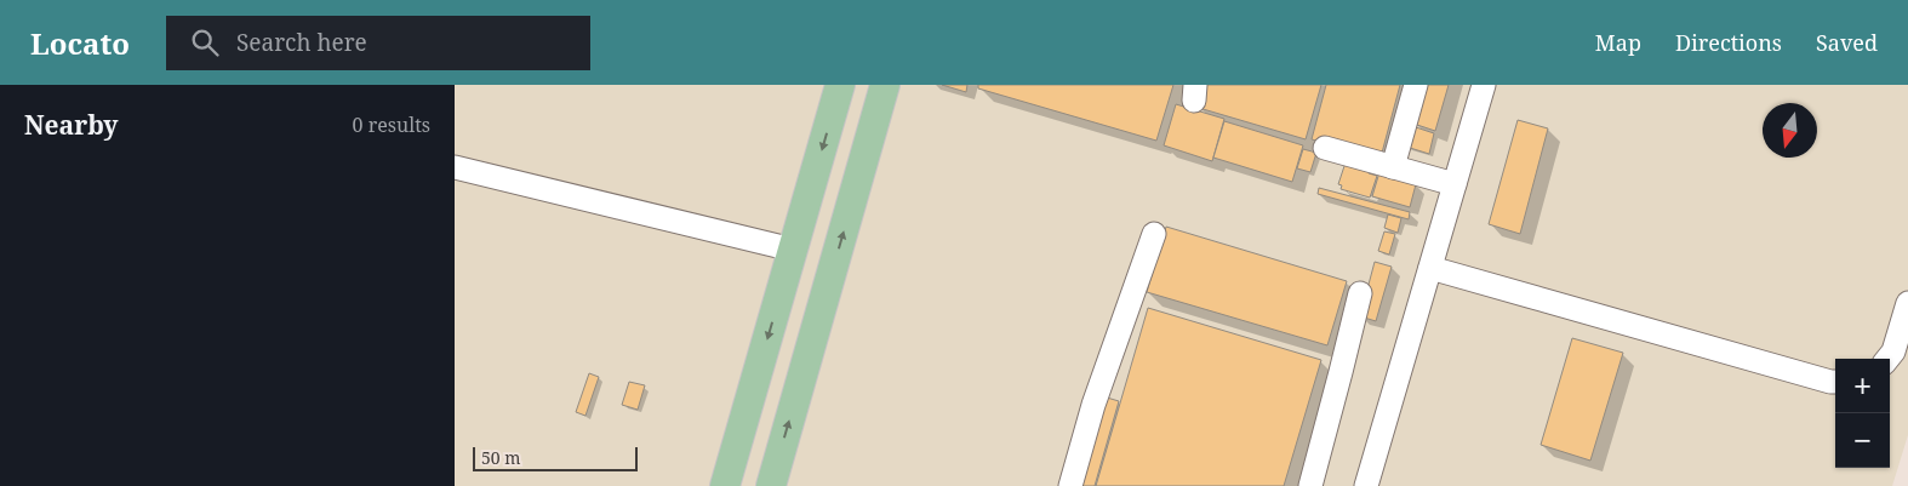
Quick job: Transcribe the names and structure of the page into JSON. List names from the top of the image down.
{
  "scale_bar": "50 m",
  "north": "bottom",
  "page": {
    "header": "Locato",
    "search": "Search here",
    "nav": ["Map", "Directions", "Saved"],
    "heading": ["Nearby", "0 results"],
    "map_buttons": ["+", "−"],
    "scale": "50 m"
  }
}
